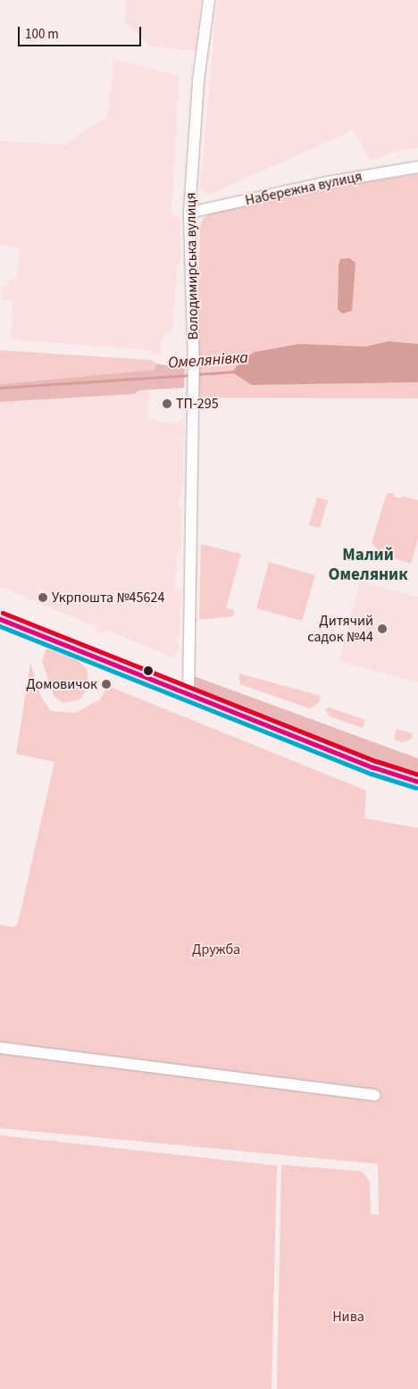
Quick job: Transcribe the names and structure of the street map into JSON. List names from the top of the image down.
{
  "streets": {
    "street": ["Набережна вулиця", "Володимирська вулиця"]
  },
  "crossings": [
    ["Набережна вулиця", "Володимирська вулиця"]
  ],
  "districts": ["Малий Омеляник"],
  "water": ["Омелянівка"],
  "parks": ["Дружба", "Нива"],
  "places": [
    "ТП-295",
    "Укрпошта №45624",
    "Дитячий садок №44",
    "Домовичок"
  ],
  "scale_bar": "100 m"
}
